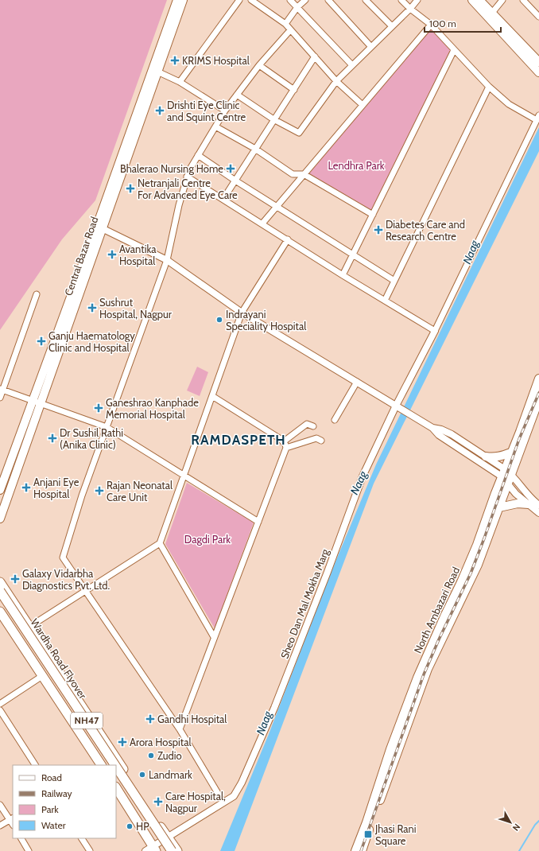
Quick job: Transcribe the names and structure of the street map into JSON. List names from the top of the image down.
{
  "streets": {
    "main road": [
      "Central Bazar Road",
      "North Ambazari Road",
      "Wardha Road Flyover",
      "NH47"
    ],
    "street": ["Sheo Dan Mal Mokha Marg"]
  },
  "districts": ["RAMDASPETH"],
  "water": ["Naag"],
  "parks": ["Lendhra Park", "Dagdi Park"],
  "places": {
    "health": [
      "KRIMS Hospital",
      "Drishti Eye Clinic and Squint Centre",
      "Bhalerao Nursing Home",
      "Netranjali Centre For Advanced Eye Care",
      "Diabetes Care and Research Centre",
      "Avantika Hospital",
      "Sushrut Hospital, Nagpur",
      "Ganju Haematology Clinic and Hospital",
      "Ganeshrao Kanphade Memorial Hospital",
      "Dr Sushil Rathi (Anika Clinic)",
      "Anjani Eye Hospital",
      "Rajan Neonatal Care Unit",
      "Galaxy Vidarbha Diagnostics Pvt. Ltd.",
      "Gandhi Hospital",
      "Arora Hospital",
      "Care Hospital, Nagpur"
    ],
    "other": [
      "Indrayani Speciality Hospital",
      "Zudio",
      "Landmark",
      "HP"
    ],
    "transit": ["Jhasi Rani Square"]
  },
  "legend": [
    "Road",
    "Railway",
    "Park",
    "Water"
  ],
  "scale_bar": "100 m",
  "north": "bottom right"
}
